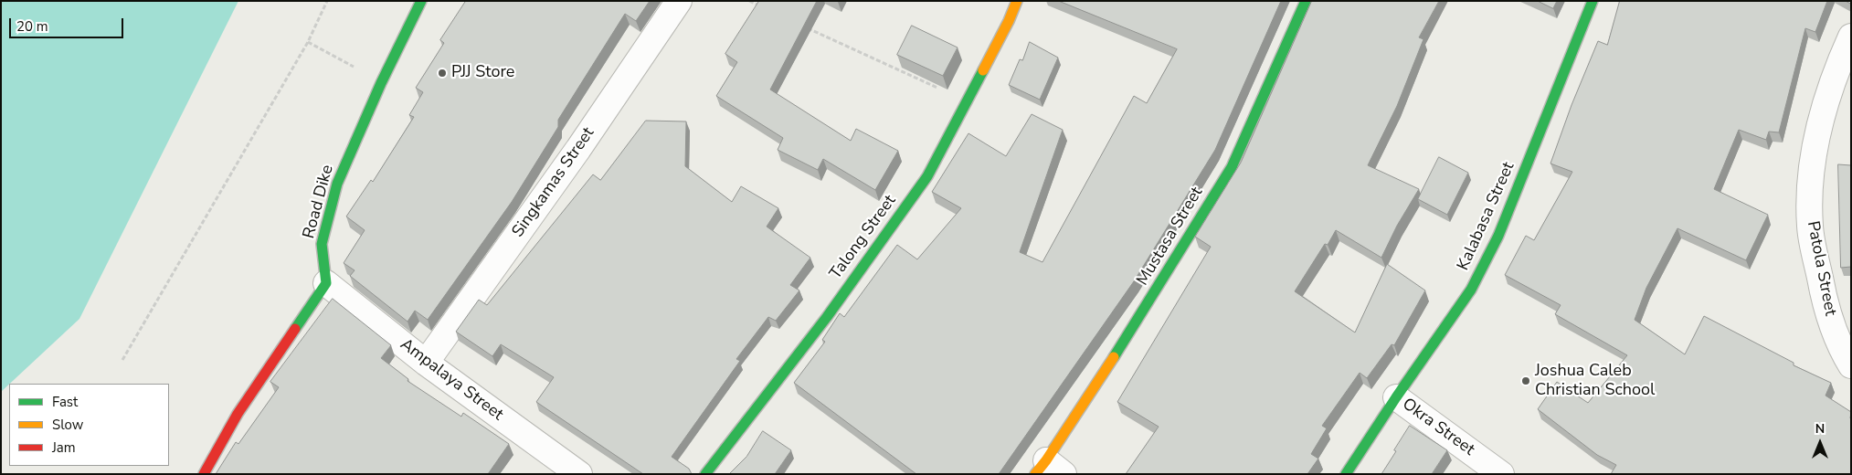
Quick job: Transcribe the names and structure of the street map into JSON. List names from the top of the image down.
{
  "streets": {
    "street": [
      "Singkamas Street",
      "Road Dike",
      "Kalabasa Street",
      "Mustasa Street",
      "Talong Street",
      "Patola Street",
      "Ampalaya Street",
      "Okra Street"
    ]
  },
  "crossings": [
    ["Singkamas Street", "Ampalaya Street"],
    ["Road Dike", "Ampalaya Street"],
    ["Kalabasa Street", "Okra Street"]
  ],
  "places": ["PJJ Store", "Joshua Caleb Christian School"],
  "legend": ["Fast", "Slow", "Jam"],
  "scale_bar": "20 m",
  "north": "top"
}
